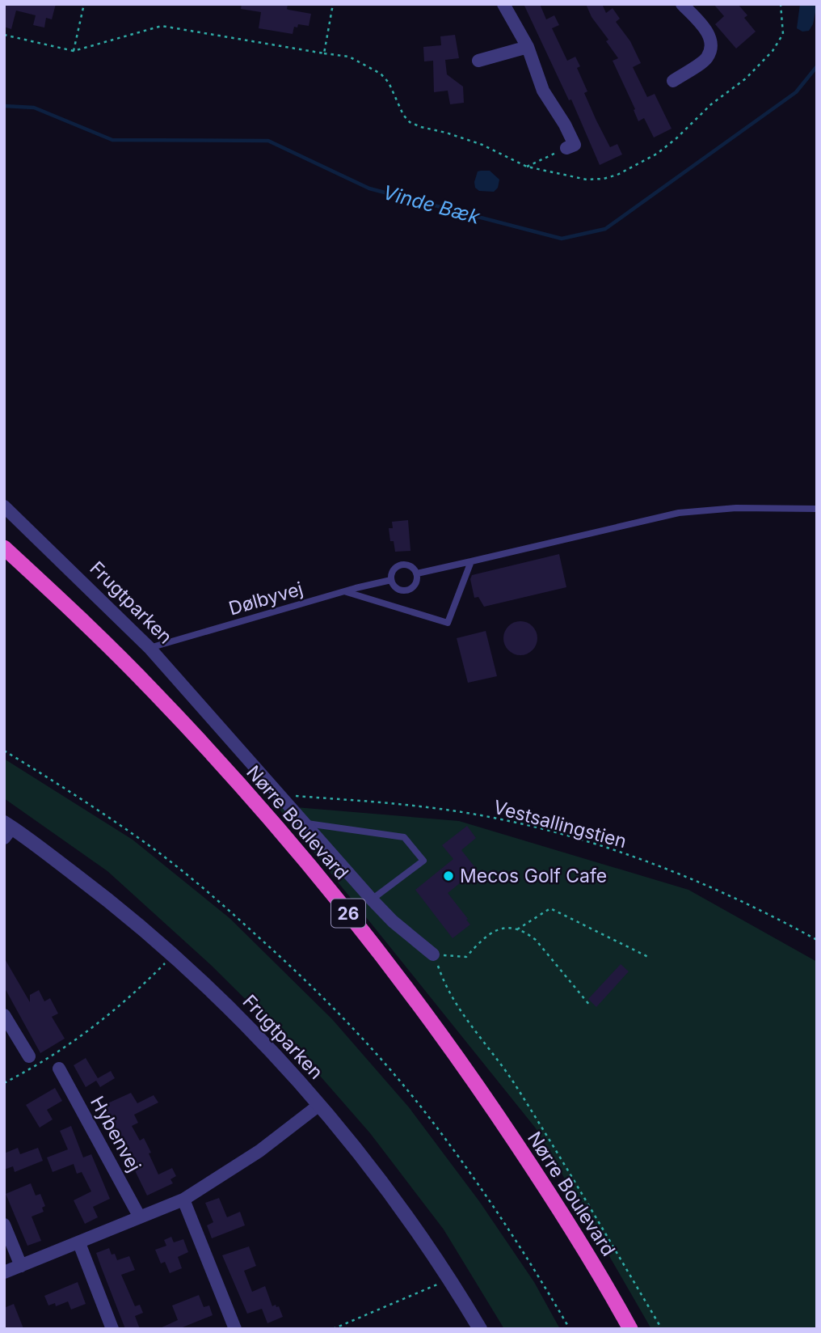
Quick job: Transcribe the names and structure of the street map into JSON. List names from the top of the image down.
{
  "streets": {
    "highway": ["Nørre Boulevard", "26"],
    "street": ["Frugtparken", "Hybenvej"],
    "lane": ["Dølbyvej"],
    "path": ["Vestsallingstien"]
  },
  "crossings": [
    ["Dølbyvej", "Frugtparken"],
    ["Frugtparken", "Vestsallingstien"]
  ],
  "water": ["Vinde Bæk"],
  "places": ["Mecos Golf Cafe"]
}
